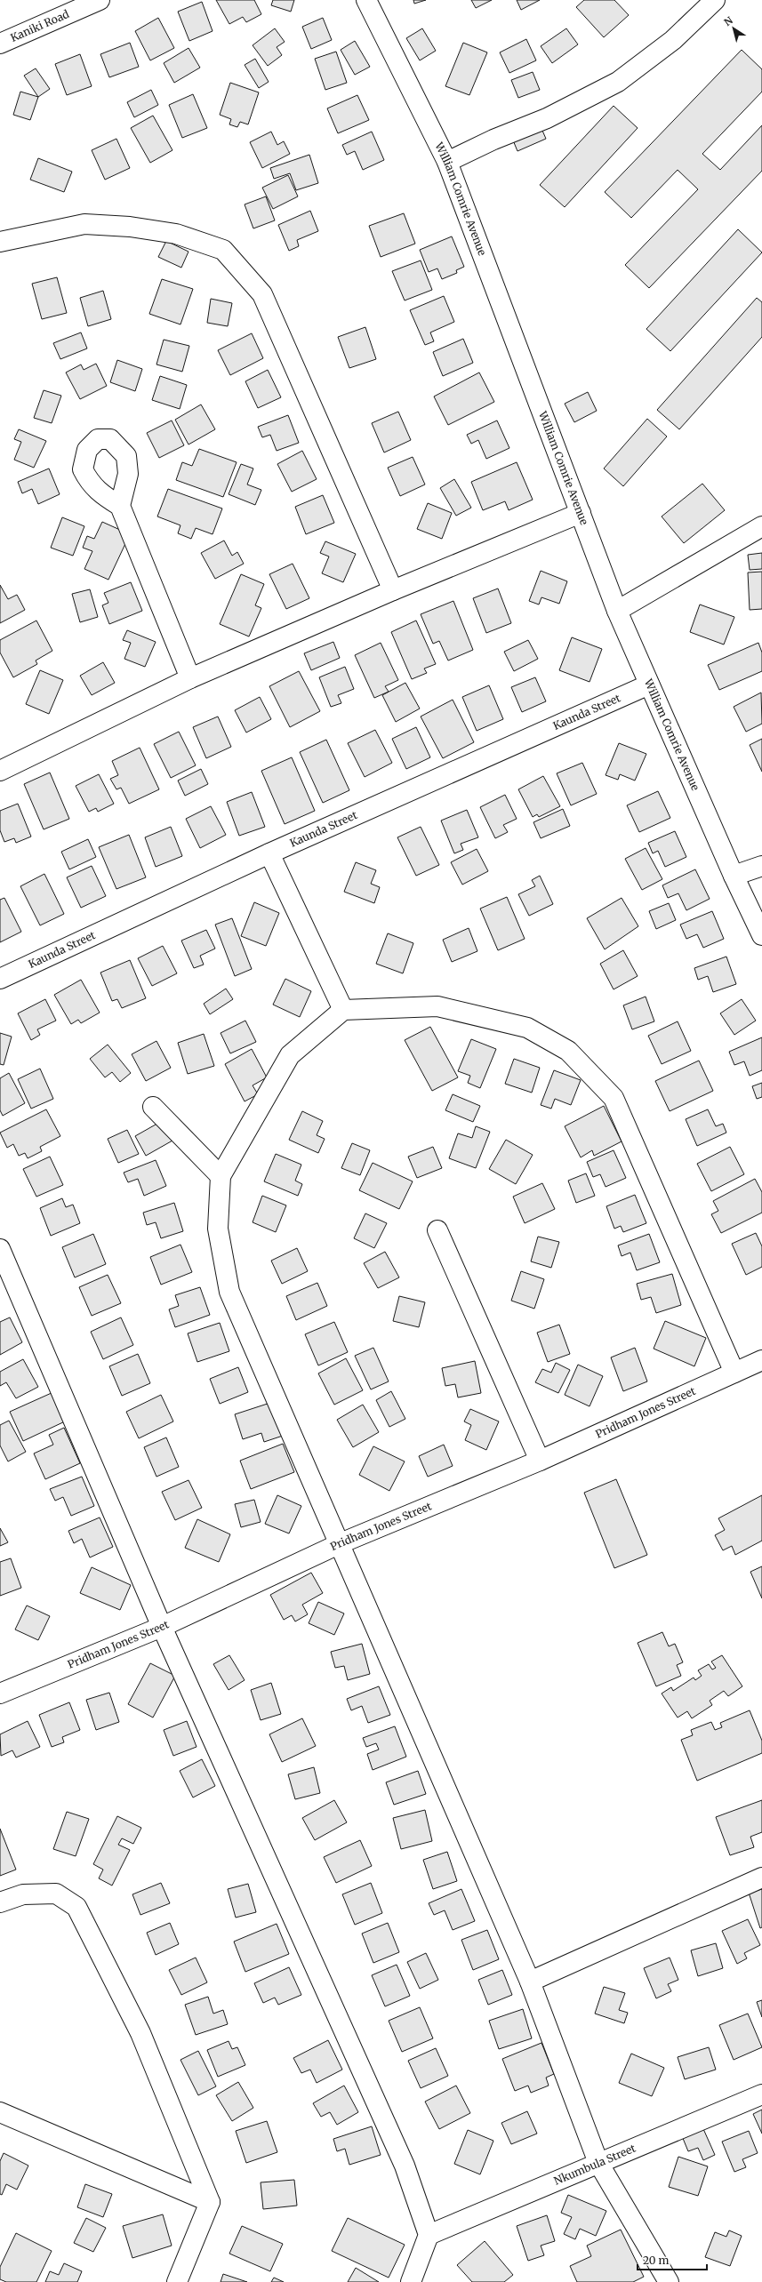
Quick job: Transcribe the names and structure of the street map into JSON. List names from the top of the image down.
{
  "streets": {
    "street": [
      "Kaniki Road",
      "William Comrie Avenue",
      "Kaunda Street",
      "Pridham Jones Street",
      "Nkumbula Street"
    ]
  },
  "crossings": [
    ["William Comrie Avenue", "Kaunda Street"]
  ],
  "scale_bar": "20 m",
  "north": "top left"
}
